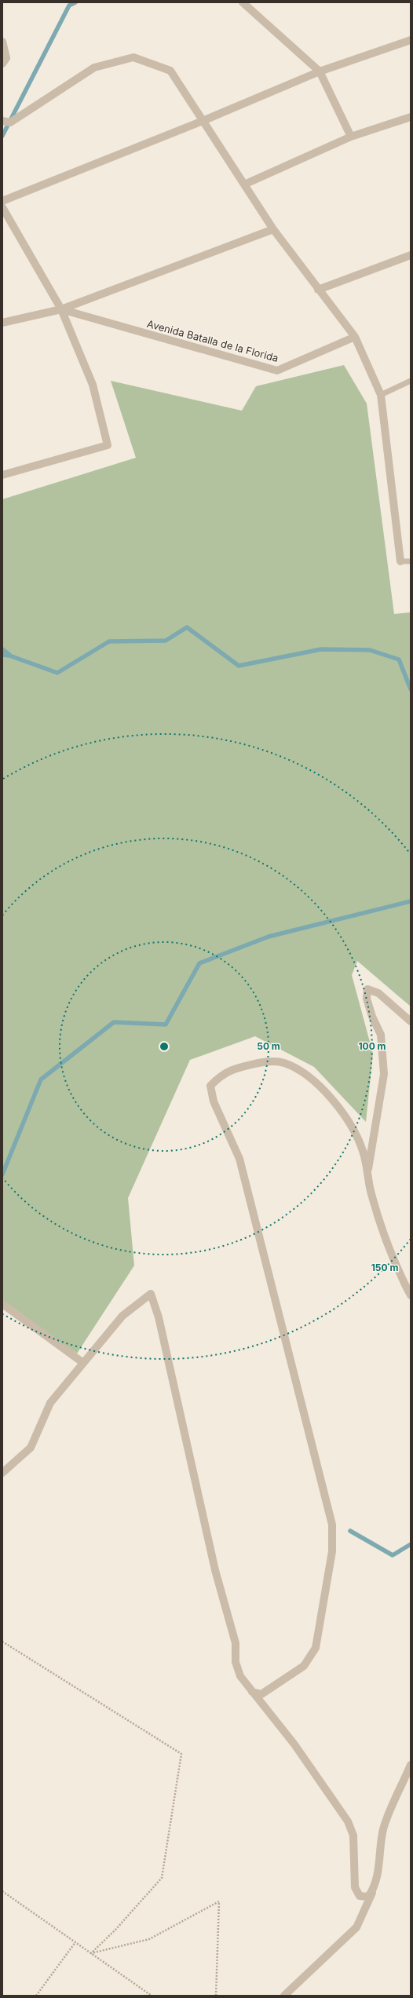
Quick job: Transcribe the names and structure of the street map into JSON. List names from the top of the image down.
{
  "streets": {
    "street": ["Avenida Batalla de la Florida"]
  },
  "rings": ["50 m", "100 m", "150 m"]
}
